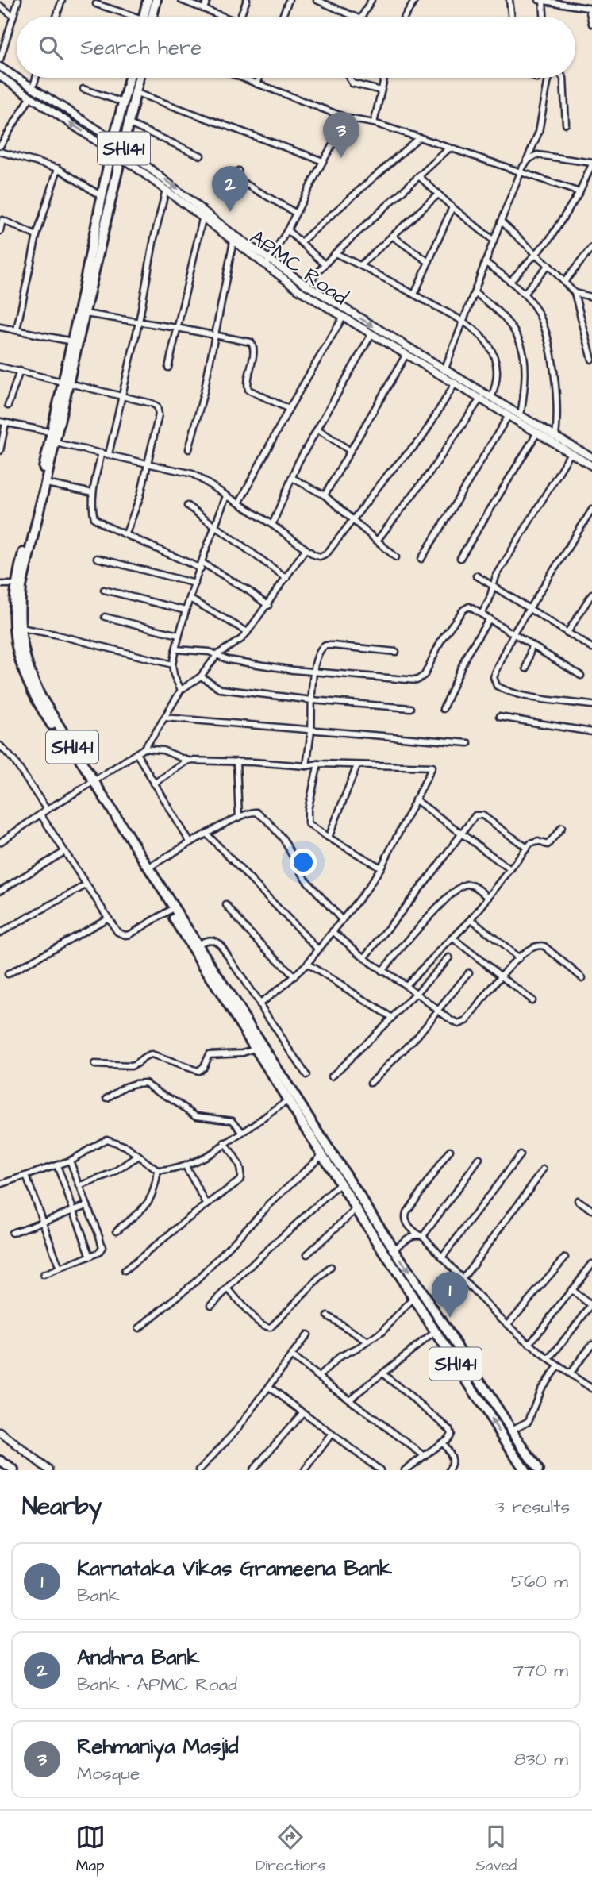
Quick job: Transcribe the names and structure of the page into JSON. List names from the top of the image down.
{
  "streets": {
    "main road": ["SH141"],
    "street": ["APMC Road"]
  },
  "crossings": [
    ["SH141", "APMC Road"]
  ],
  "page": {
    "search": "Search here",
    "pins": ["3", "2", "1"],
    "heading": ["Nearby", "3 results"],
    "list": [
      {
        "mark": "1",
        "name": "Karnataka Vikas Grameena Bank",
        "note": "Bank",
        "value": "560 m"
      },
      {
        "mark": "2",
        "name": "Andhra Bank",
        "note": "Bank · APMC Road",
        "value": "770 m"
      },
      {
        "mark": "3",
        "name": "Rehmaniya Masjid",
        "note": "Mosque",
        "value": "830 m"
      }
    ],
    "nav": ["Map", "Directions", "Saved"]
  }
}
